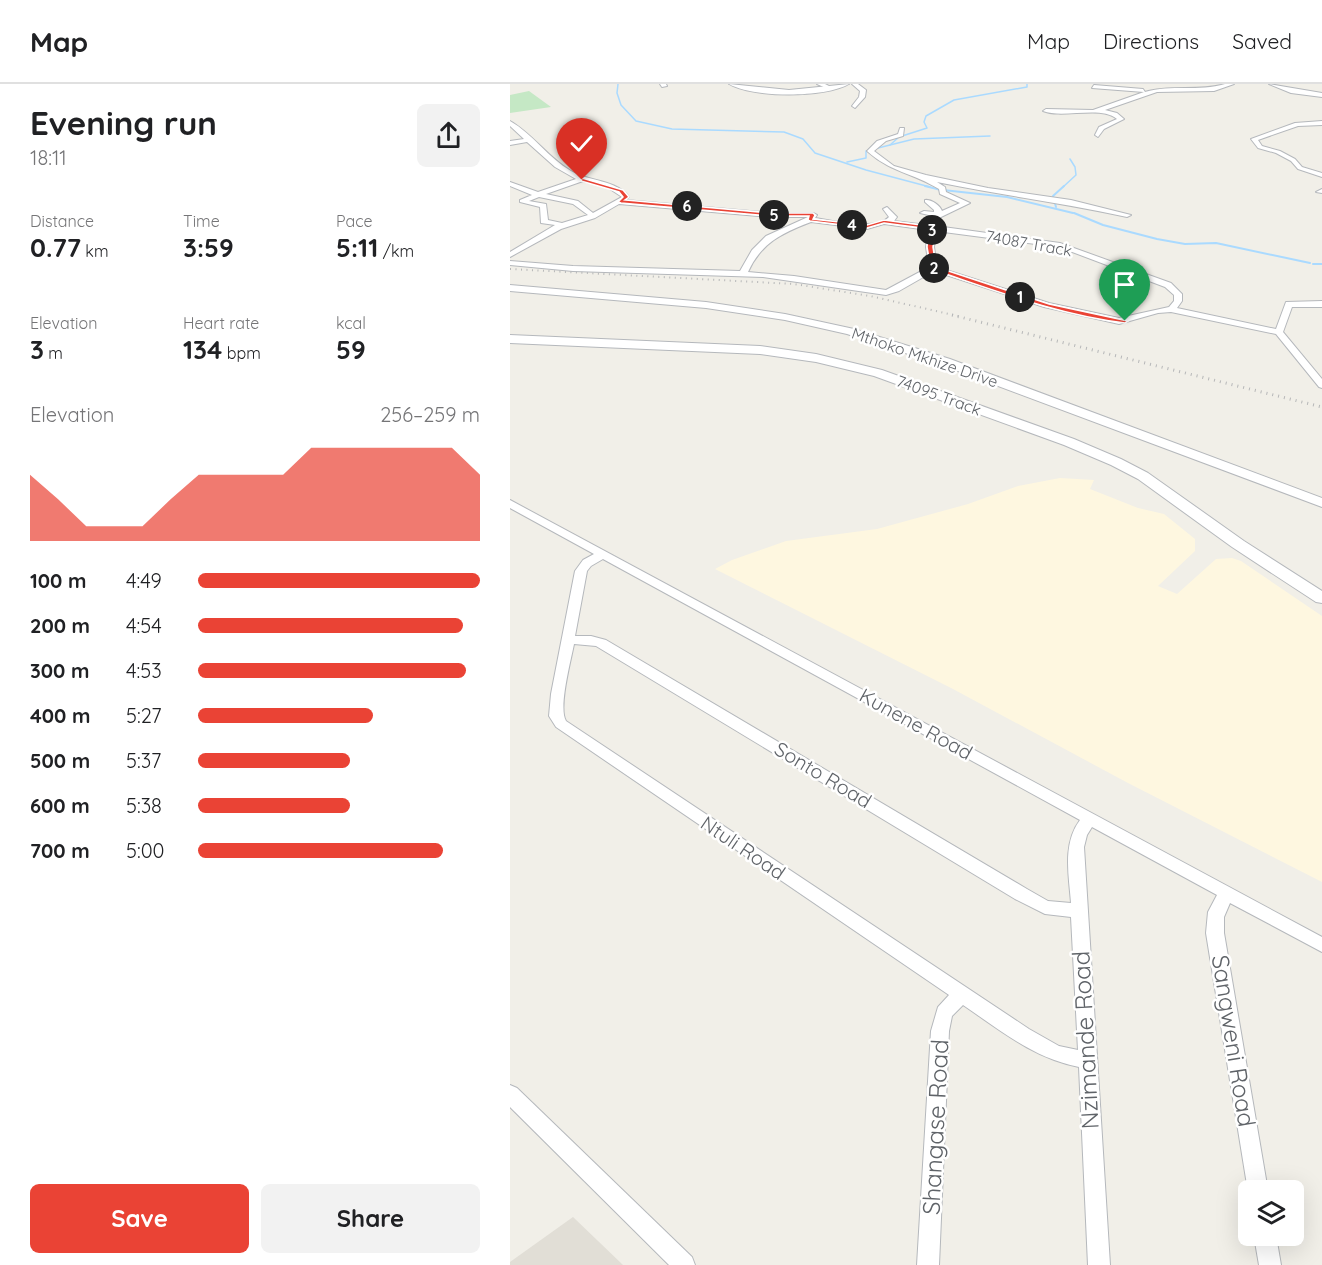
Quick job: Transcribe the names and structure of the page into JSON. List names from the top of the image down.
{
  "streets": {
    "street": [
      "74087 Track",
      "Mthoko Mkhize Drive",
      "74095 Track",
      "Kunene Road",
      "Sonto Road",
      "Ntuli Road",
      "Nzimande Road",
      "Sangweni Road",
      "Shangase Road"
    ]
  },
  "crossings": [
    ["Kunene Road", "Ntuli Road"],
    ["Kunene Road", "Nzimande Road"],
    ["Kunene Road", "Sangweni Road"],
    ["Sonto Road", "Ntuli Road"],
    ["Sonto Road", "Nzimande Road"],
    ["Ntuli Road", "Nzimande Road"],
    ["Ntuli Road", "Shangase Road"]
  ],
  "page": {
    "header": "Map",
    "nav": ["Map", "Directions", "Saved"],
    "heading": ["Evening run", "18:11"],
    "stats": [
      ["Distance", "0.77 km"],
      ["Time", "3:59"],
      ["Pace", "5:11 /km"],
      ["Elevation", "3 m"],
      ["Heart rate", "134 bpm"],
      ["kcal", "59"]
    ],
    "pins": [
      "6",
      "5",
      "4",
      "3",
      "2",
      "1"
    ],
    "chart": ["Elevation", "256–259 m"],
    "list": [
      {
        "name": "100 m",
        "note": "4:49"
      },
      {
        "name": "200 m",
        "note": "4:54"
      },
      {
        "name": "300 m",
        "note": "4:53"
      },
      {
        "name": "400 m",
        "note": "5:27"
      },
      {
        "name": "500 m",
        "note": "5:37"
      },
      {
        "name": "600 m",
        "note": "5:38"
      },
      {
        "name": "700 m",
        "note": "5:00"
      }
    ],
    "buttons": ["Save", "Share"]
  }
}
